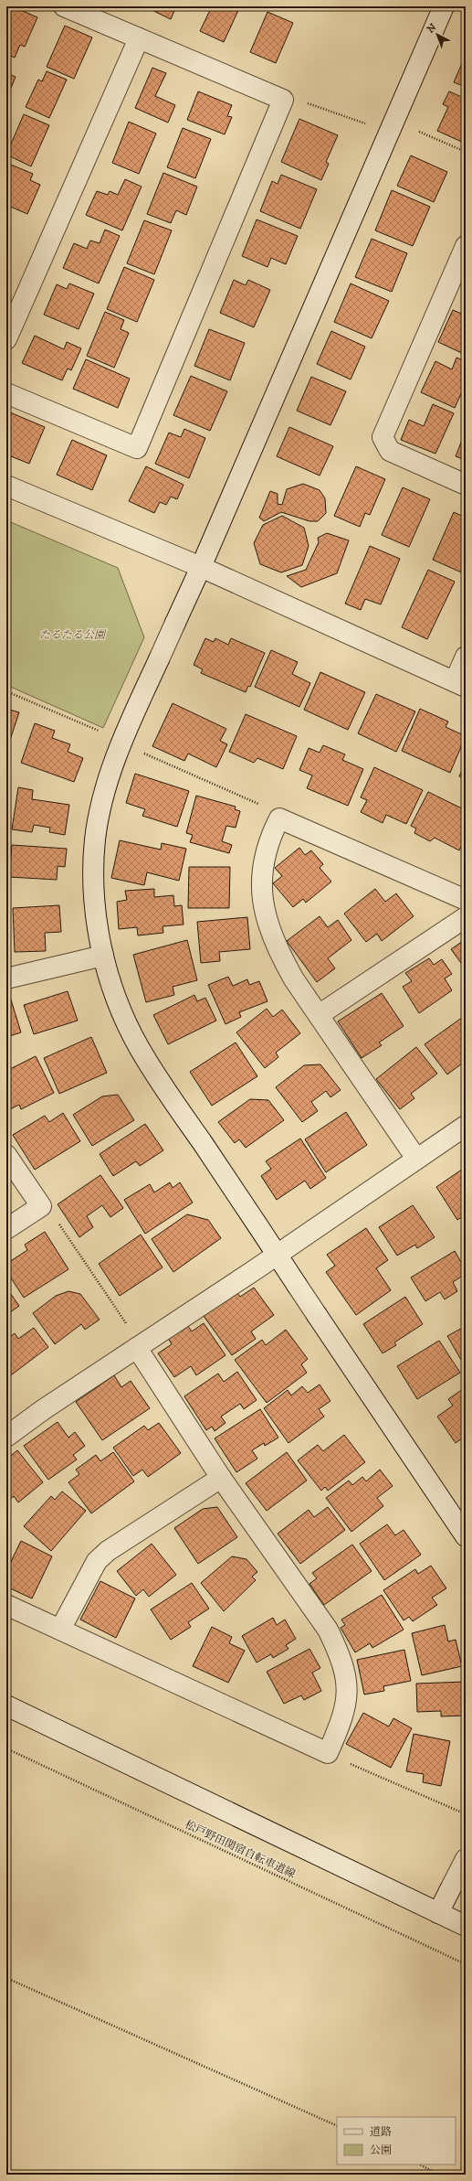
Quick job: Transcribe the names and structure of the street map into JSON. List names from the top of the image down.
{
  "streets": {
    "path": ["松戸野田関宿自転車道線"]
  },
  "parks": ["たるたる公園"],
  "legend": ["道路", "公園"],
  "north": "top left"
}
